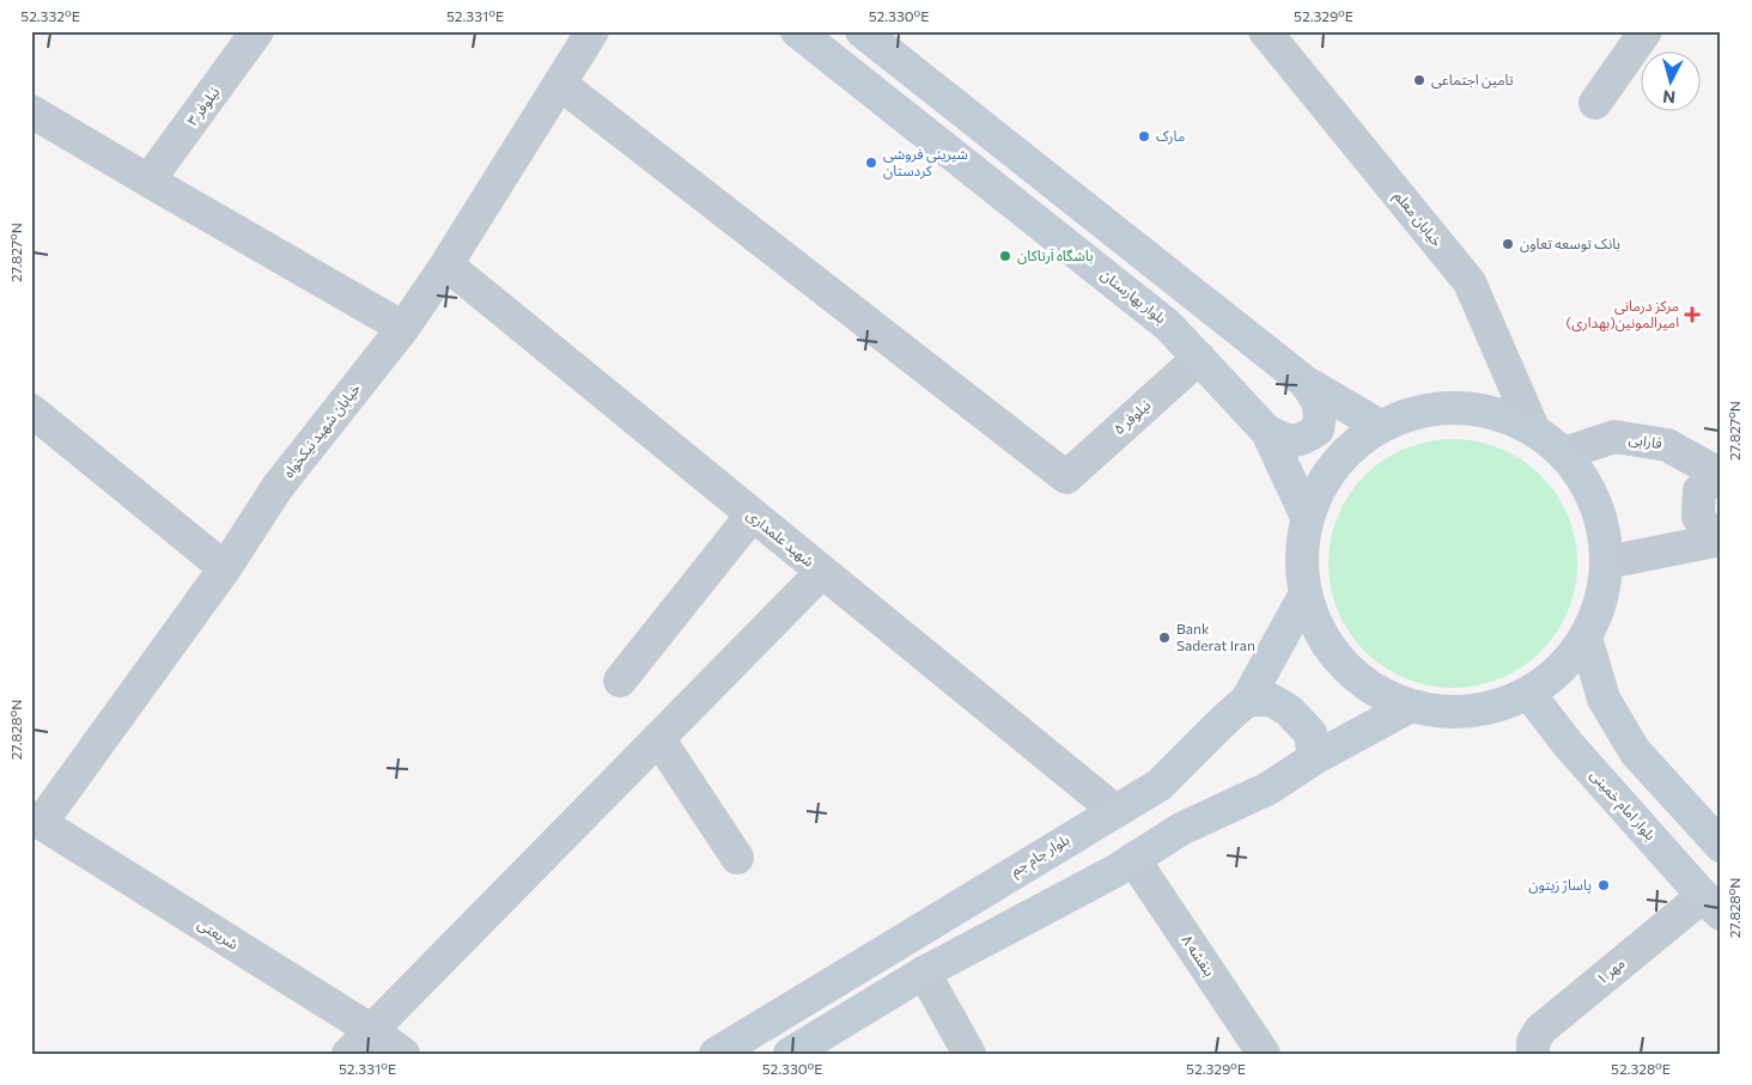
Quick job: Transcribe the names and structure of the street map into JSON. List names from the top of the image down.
{
  "streets": {
    "main road": ["بلوار بهارستان", "بلوار امام خمینی", "بلوار جام جم"],
    "street": [
      "نیلوفر ۳",
      "خیابان معلم",
      "نیلوفر ۵",
      "خیابان شهید نیکخواه",
      "فارابی",
      "شهید علمداری",
      "شریعتی",
      "بنفشه ۸",
      "مهر ۱"
    ]
  },
  "crossings": [
    ["بلوار بهارستان", "نیلوفر ۵"],
    ["نیلوفر ۵", "خیابان شهید نیکخواه"],
    ["خیابان شهید نیکخواه", "شهید علمداری"],
    ["خیابان شهید نیکخواه", "شریعتی"],
    ["شهید علمداری", "بلوار جام جم"],
    ["بلوار امام خمینی", "مهر ۱"]
  ],
  "places": {
    "other": [
      "تامین اجتماعی",
      "مارک",
      "شیرینی فروشی کردستان",
      "بانک توسعه تعاون",
      "باشگاه آرتاکان",
      "Bank Saderat Iran",
      "پاساژ زیتون"
    ],
    "health": ["مرکز درمانی امیرالمونین(بهداری)"]
  },
  "north": "bottom",
  "coordinates": [
    "52.332°E",
    "52.331°E",
    "52.330°E",
    "52.329°E",
    "27.827°N",
    "27.828°N",
    "52.328°E"
  ]
}
